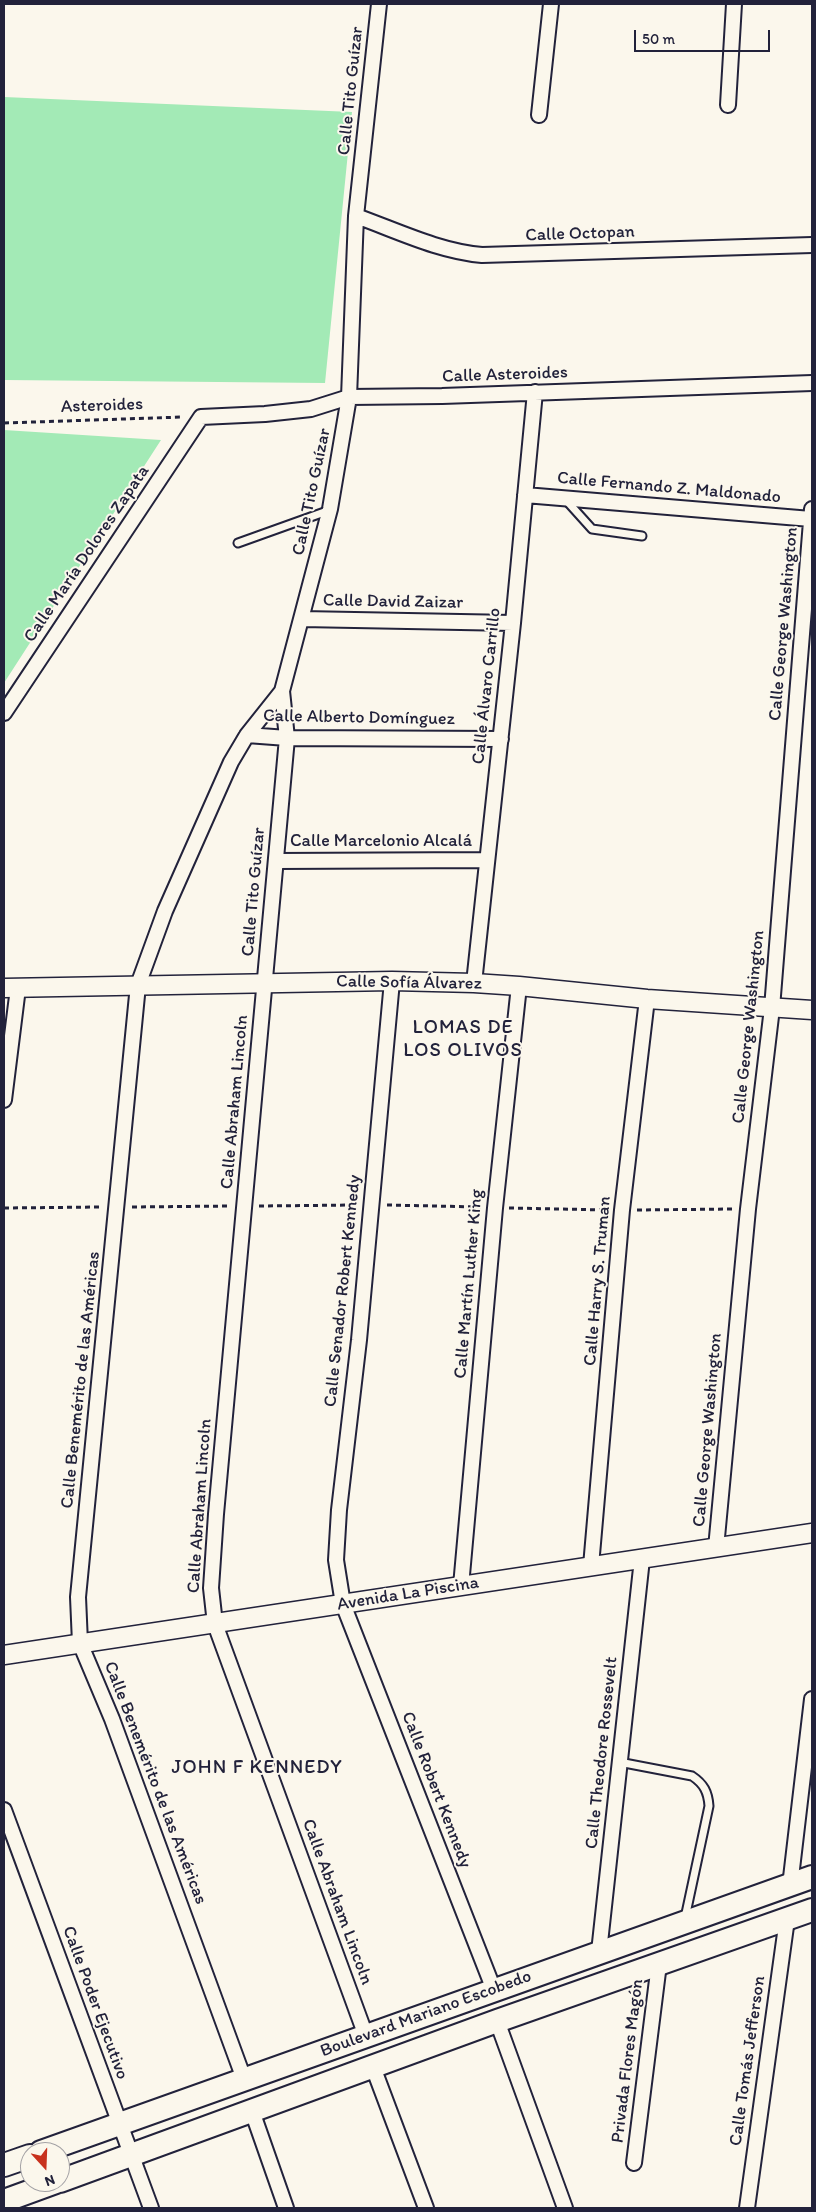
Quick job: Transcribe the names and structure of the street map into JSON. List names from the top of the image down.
{
  "streets": {
    "main road": ["Boulevard Mariano Escobedo"],
    "street": [
      "Calle Tito Guízar",
      "Calle Octopan",
      "Calle Asteroides",
      "Calle Fernando Z. Maldonado",
      "Calle María Dolores Zapata",
      "Calle David Zaizar",
      "Calle George Washington",
      "Calle Álvaro Carrillo",
      "Calle Alberto Domínguez",
      "Calle Marcelonio Alcalá",
      "Calle Sofía Álvarez",
      "Calle Abraham Lincoln",
      "Calle Harry S. Truman",
      "Calle Martín Luther King",
      "Calle Senador Robert Kennedy",
      "Calle Benemérito de las Américas",
      "Avenida La Piscina",
      "Calle Theodore Rossevelt",
      "Calle Robert Kennedy",
      "Calle Poder Ejecutivo",
      "Privada Flores Magón",
      "Calle Tomás Jefferson"
    ],
    "path": ["Asteroides"]
  },
  "crossings": [
    ["Calle Tito Guízar", "Calle Octopan"],
    ["Calle Tito Guízar", "Calle Asteroides"],
    ["Calle Tito Guízar", "Calle David Zaizar"],
    ["Calle Tito Guízar", "Calle Alberto Domínguez"],
    ["Calle Tito Guízar", "Calle Marcelonio Alcalá"],
    ["Calle Tito Guízar", "Calle Sofía Álvarez"],
    ["Calle Tito Guízar", "Calle Abraham Lincoln"],
    ["Calle Tito Guízar", "Calle Benemérito de las Américas"],
    ["Calle Asteroides", "Asteroides"],
    ["Calle Asteroides", "Calle María Dolores Zapata"],
    ["Calle Asteroides", "Calle Álvaro Carrillo"],
    ["Asteroides", "Calle María Dolores Zapata"],
    ["Calle Fernando Z. Maldonado", "Calle George Washington"],
    ["Calle Fernando Z. Maldonado", "Calle Álvaro Carrillo"],
    ["Calle David Zaizar", "Calle Álvaro Carrillo"],
    ["Calle George Washington", "Calle Sofía Álvarez"],
    ["Calle George Washington", "Avenida La Piscina"],
    ["Calle Álvaro Carrillo", "Calle Alberto Domínguez"],
    ["Calle Álvaro Carrillo", "Calle Marcelonio Alcalá"],
    ["Calle Álvaro Carrillo", "Calle Sofía Álvarez"],
    ["Calle Alberto Domínguez", "Calle Benemérito de las Américas"],
    ["Calle Sofía Álvarez", "Calle Abraham Lincoln"],
    ["Calle Sofía Álvarez", "Calle Harry S. Truman"],
    ["Calle Sofía Álvarez", "Calle Martín Luther King"],
    ["Calle Sofía Álvarez", "Calle Senador Robert Kennedy"],
    ["Calle Sofía Álvarez", "Calle Benemérito de las Américas"],
    ["Calle Abraham Lincoln", "Avenida La Piscina"],
    ["Calle Abraham Lincoln", "Boulevard Mariano Escobedo"],
    ["Calle Harry S. Truman", "Avenida La Piscina"],
    ["Calle Martín Luther King", "Avenida La Piscina"],
    ["Calle Senador Robert Kennedy", "Avenida La Piscina"],
    ["Calle Senador Robert Kennedy", "Calle Robert Kennedy"],
    ["Calle Benemérito de las Américas", "Avenida La Piscina"],
    ["Calle Benemérito de las Américas", "Boulevard Mariano Escobedo"],
    ["Avenida La Piscina", "Calle Theodore Rossevelt"],
    ["Avenida La Piscina", "Calle Robert Kennedy"],
    ["Calle Theodore Rossevelt", "Boulevard Mariano Escobedo"],
    ["Calle Robert Kennedy", "Boulevard Mariano Escobedo"],
    ["Calle Poder Ejecutivo", "Boulevard Mariano Escobedo"],
    ["Boulevard Mariano Escobedo", "Privada Flores Magón"],
    ["Boulevard Mariano Escobedo", "Calle Tomás Jefferson"]
  ],
  "districts": ["LOMAS DE LOS OLIVOS", "JOHN F KENNEDY"],
  "scale_bar": "50 m",
  "north": "bottom"
}
